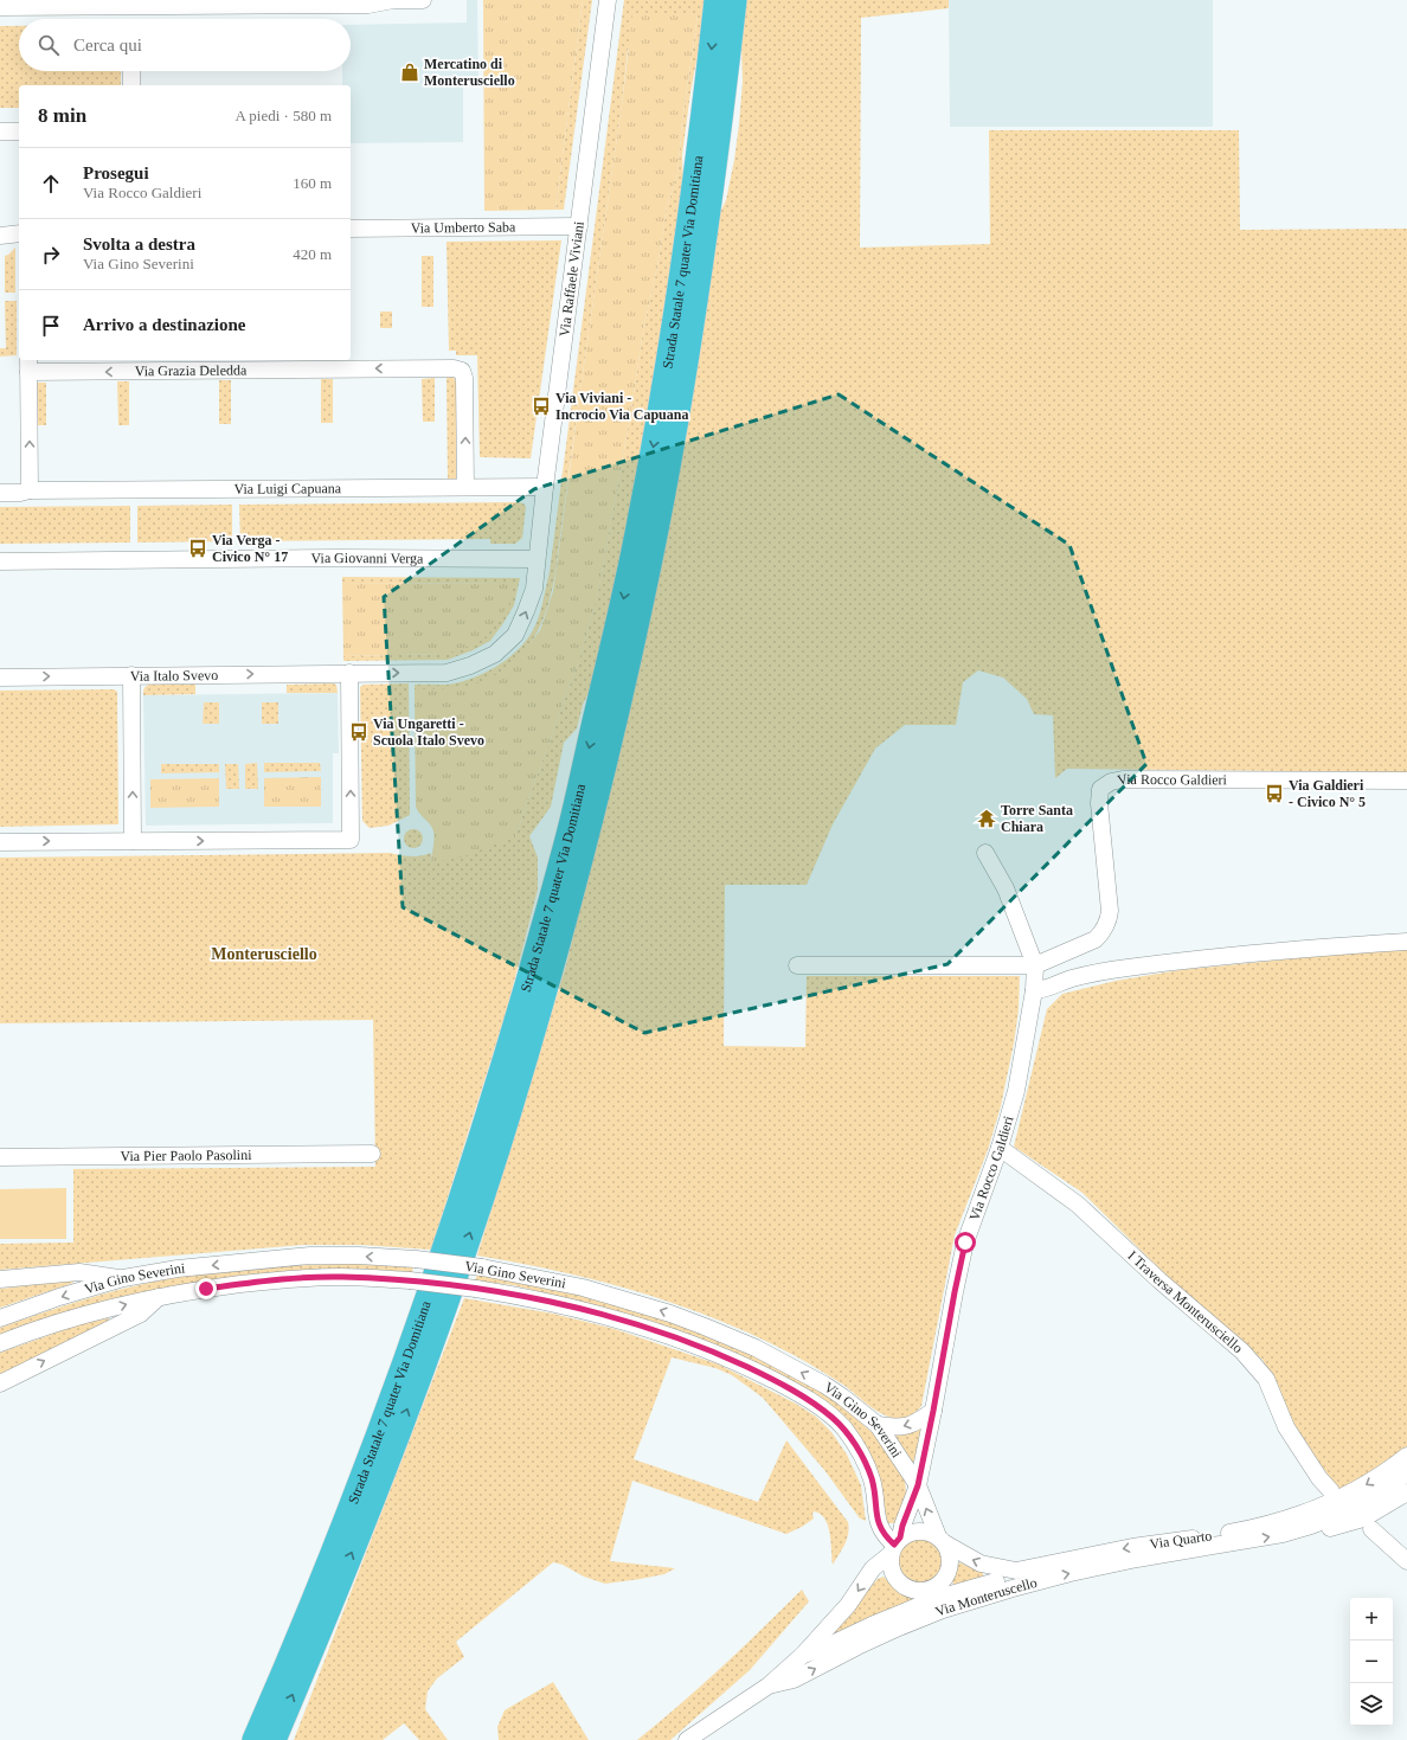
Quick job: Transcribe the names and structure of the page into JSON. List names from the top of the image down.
{
  "streets": {
    "highway": ["Strada Statale 7 quater Via Domitiana"],
    "street": [
      "Via Umberto Saba",
      "Via Raffaele Viviani",
      "Via Grazia Deledda",
      "Via Luigi Capuana",
      "Via Giovanni Verga",
      "Via Italo Svevo",
      "Via Rocco Galdieri",
      "Via Pier Paolo Pasolini",
      "Via Gino Severini",
      "I Traversa Monterusciello",
      "Via Quarto",
      "Via Monteruscello"
    ]
  },
  "crossings": [
    ["Via Umberto Saba", "Via Raffaele Viviani"],
    ["Via Raffaele Viviani", "Via Luigi Capuana"],
    ["Via Raffaele Viviani", "Via Giovanni Verga"],
    ["Via Raffaele Viviani", "Via Italo Svevo"],
    ["Via Grazia Deledda", "Via Luigi Capuana"],
    ["Via Giovanni Verga", "Via Italo Svevo"],
    ["Via Rocco Galdieri", "Via Gino Severini"],
    ["Via Rocco Galdieri", "I Traversa Monterusciello"],
    ["Via Rocco Galdieri", "Via Quarto"],
    ["Via Rocco Galdieri", "Via Monteruscello"],
    ["Via Gino Severini", "Via Quarto"],
    ["Via Gino Severini", "Via Monteruscello"],
    ["Via Quarto", "Via Monteruscello"]
  ],
  "one_way": ["Via Italo Svevo"],
  "districts": ["Monterusciello"],
  "places": {
    "shop": ["Mercatino di Monterusciello"],
    "bus stop": [
      "Via Viviani - Incrocio Via Capuana",
      "Via Verga - Civico N° 17",
      "Via Ungaretti - Scuola Italo Svevo",
      "Via Galdieri - Civico N° 5"
    ],
    "temple": ["Torre Santa Chiara"]
  },
  "page": {
    "search": "Cerca qui",
    "heading": ["8 min", "A piedi · 580 m"],
    "list": [
      ["Prosegui", "Via Rocco Galdieri", "160 m"],
      ["Svolta a destra", "Via Gino Severini", "420 m"],
      "Arrivo a destinazione"
    ],
    "map_buttons": ["+", "−"]
  }
}
